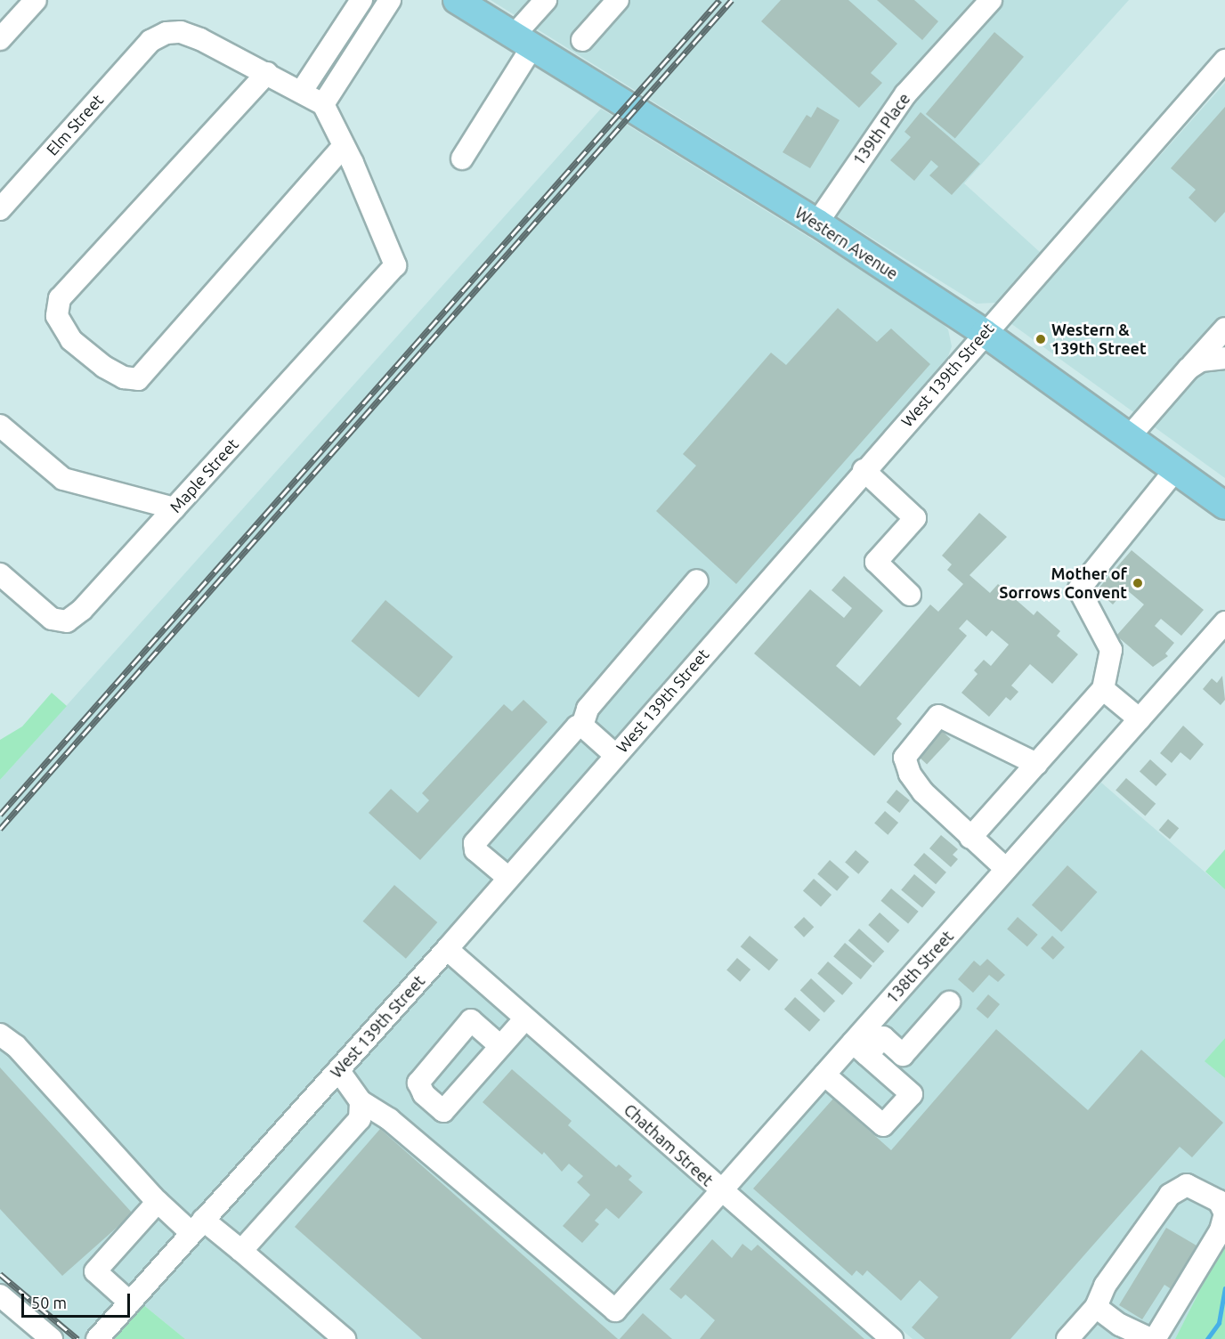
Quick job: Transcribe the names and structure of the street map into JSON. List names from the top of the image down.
{
  "streets": {
    "main road": ["Western Avenue"],
    "street": [
      "Elm Street",
      "139th Place",
      "West 139th Street",
      "Maple Street",
      "138th Street",
      "Chatham Street"
    ]
  },
  "crossings": [
    ["139th Place", "Western Avenue"],
    ["Western Avenue", "West 139th Street"],
    ["West 139th Street", "Chatham Street"],
    ["138th Street", "Chatham Street"]
  ],
  "places": ["Western & 139th Street", "Mother of Sorrows Convent"],
  "scale_bar": "50 m"
}
